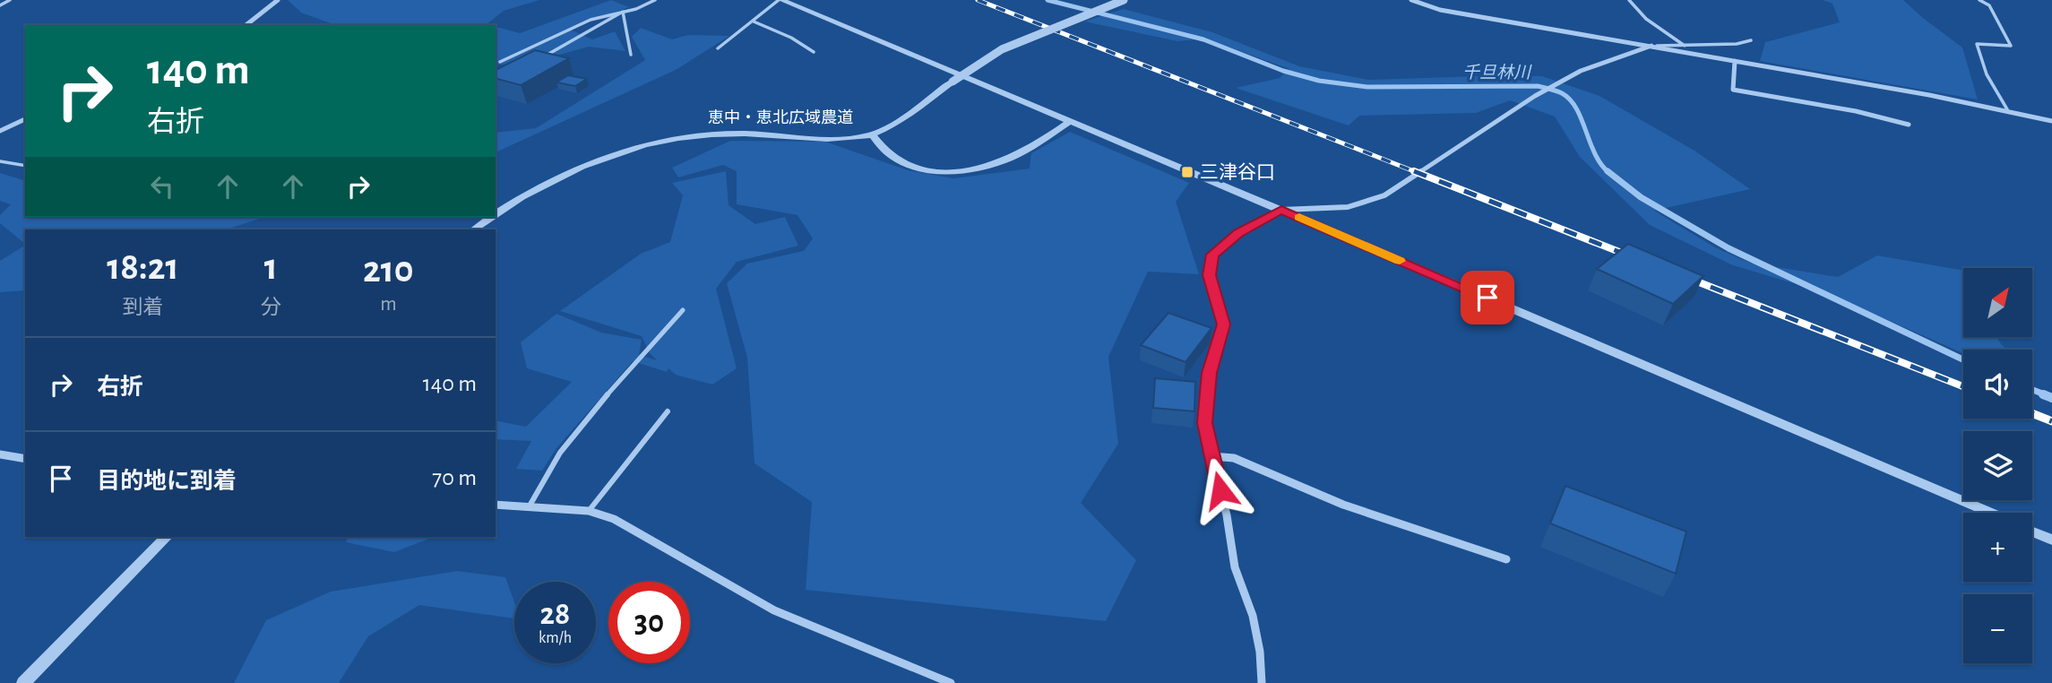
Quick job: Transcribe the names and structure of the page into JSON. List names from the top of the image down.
{
  "streets": {
    "street": ["恵中・恵北広域農道"]
  },
  "water": ["千旦林川"],
  "places": {
    "transit": ["三津谷口"]
  },
  "north": "top right",
  "page": {
    "turn": ["140 m", "右折"],
    "eta": [
      "18:21",
      "到着",
      "1",
      "分",
      "210",
      "m"
    ],
    "map_buttons": ["+", "−"],
    "list": [
      {
        "name": "右折",
        "value": "140 m"
      },
      {
        "name": "目的地に到着",
        "value": "70 m"
      }
    ],
    "speed": "28 km/h",
    "limit": "30"
  }
}
